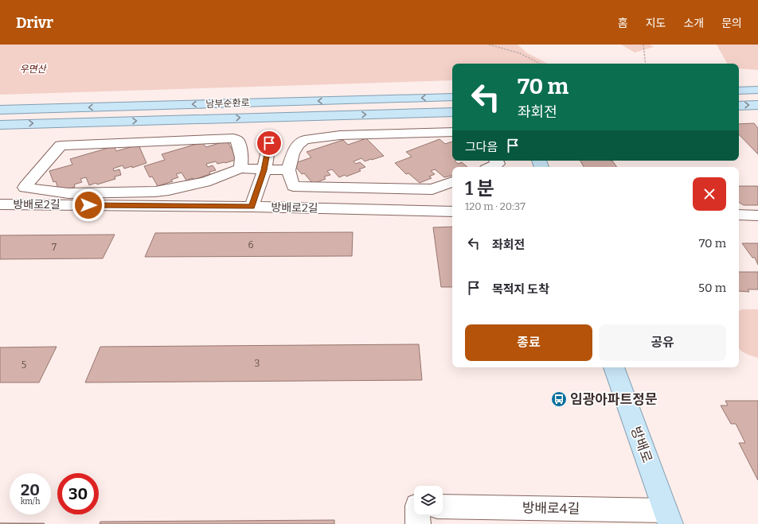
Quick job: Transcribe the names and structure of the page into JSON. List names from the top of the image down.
{
  "streets": {
    "main road": ["남부순환로", "방배로"],
    "street": ["방배로2길", "방배로4길"]
  },
  "crossings": [
    ["방배로", "방배로4길"]
  ],
  "parks": ["우면산"],
  "places": {
    "bus stop": ["임광아파트정문"]
  },
  "house_numbers": [
    "6",
    "7",
    "3",
    "5"
  ],
  "page": {
    "header": "Drivr",
    "nav": [
      "홈",
      "지도",
      "소개",
      "문의"
    ],
    "turn": ["70 m", "좌회전"],
    "then": "그다음",
    "heading": ["1 분", "120 m · 20:37"],
    "list": [
      {
        "name": "좌회전",
        "value": "70 m"
      },
      {
        "name": "목적지 도착",
        "value": "50 m"
      }
    ],
    "buttons": ["종료", "공유"],
    "speed": "20 km/h",
    "limit": "30"
  }
}
